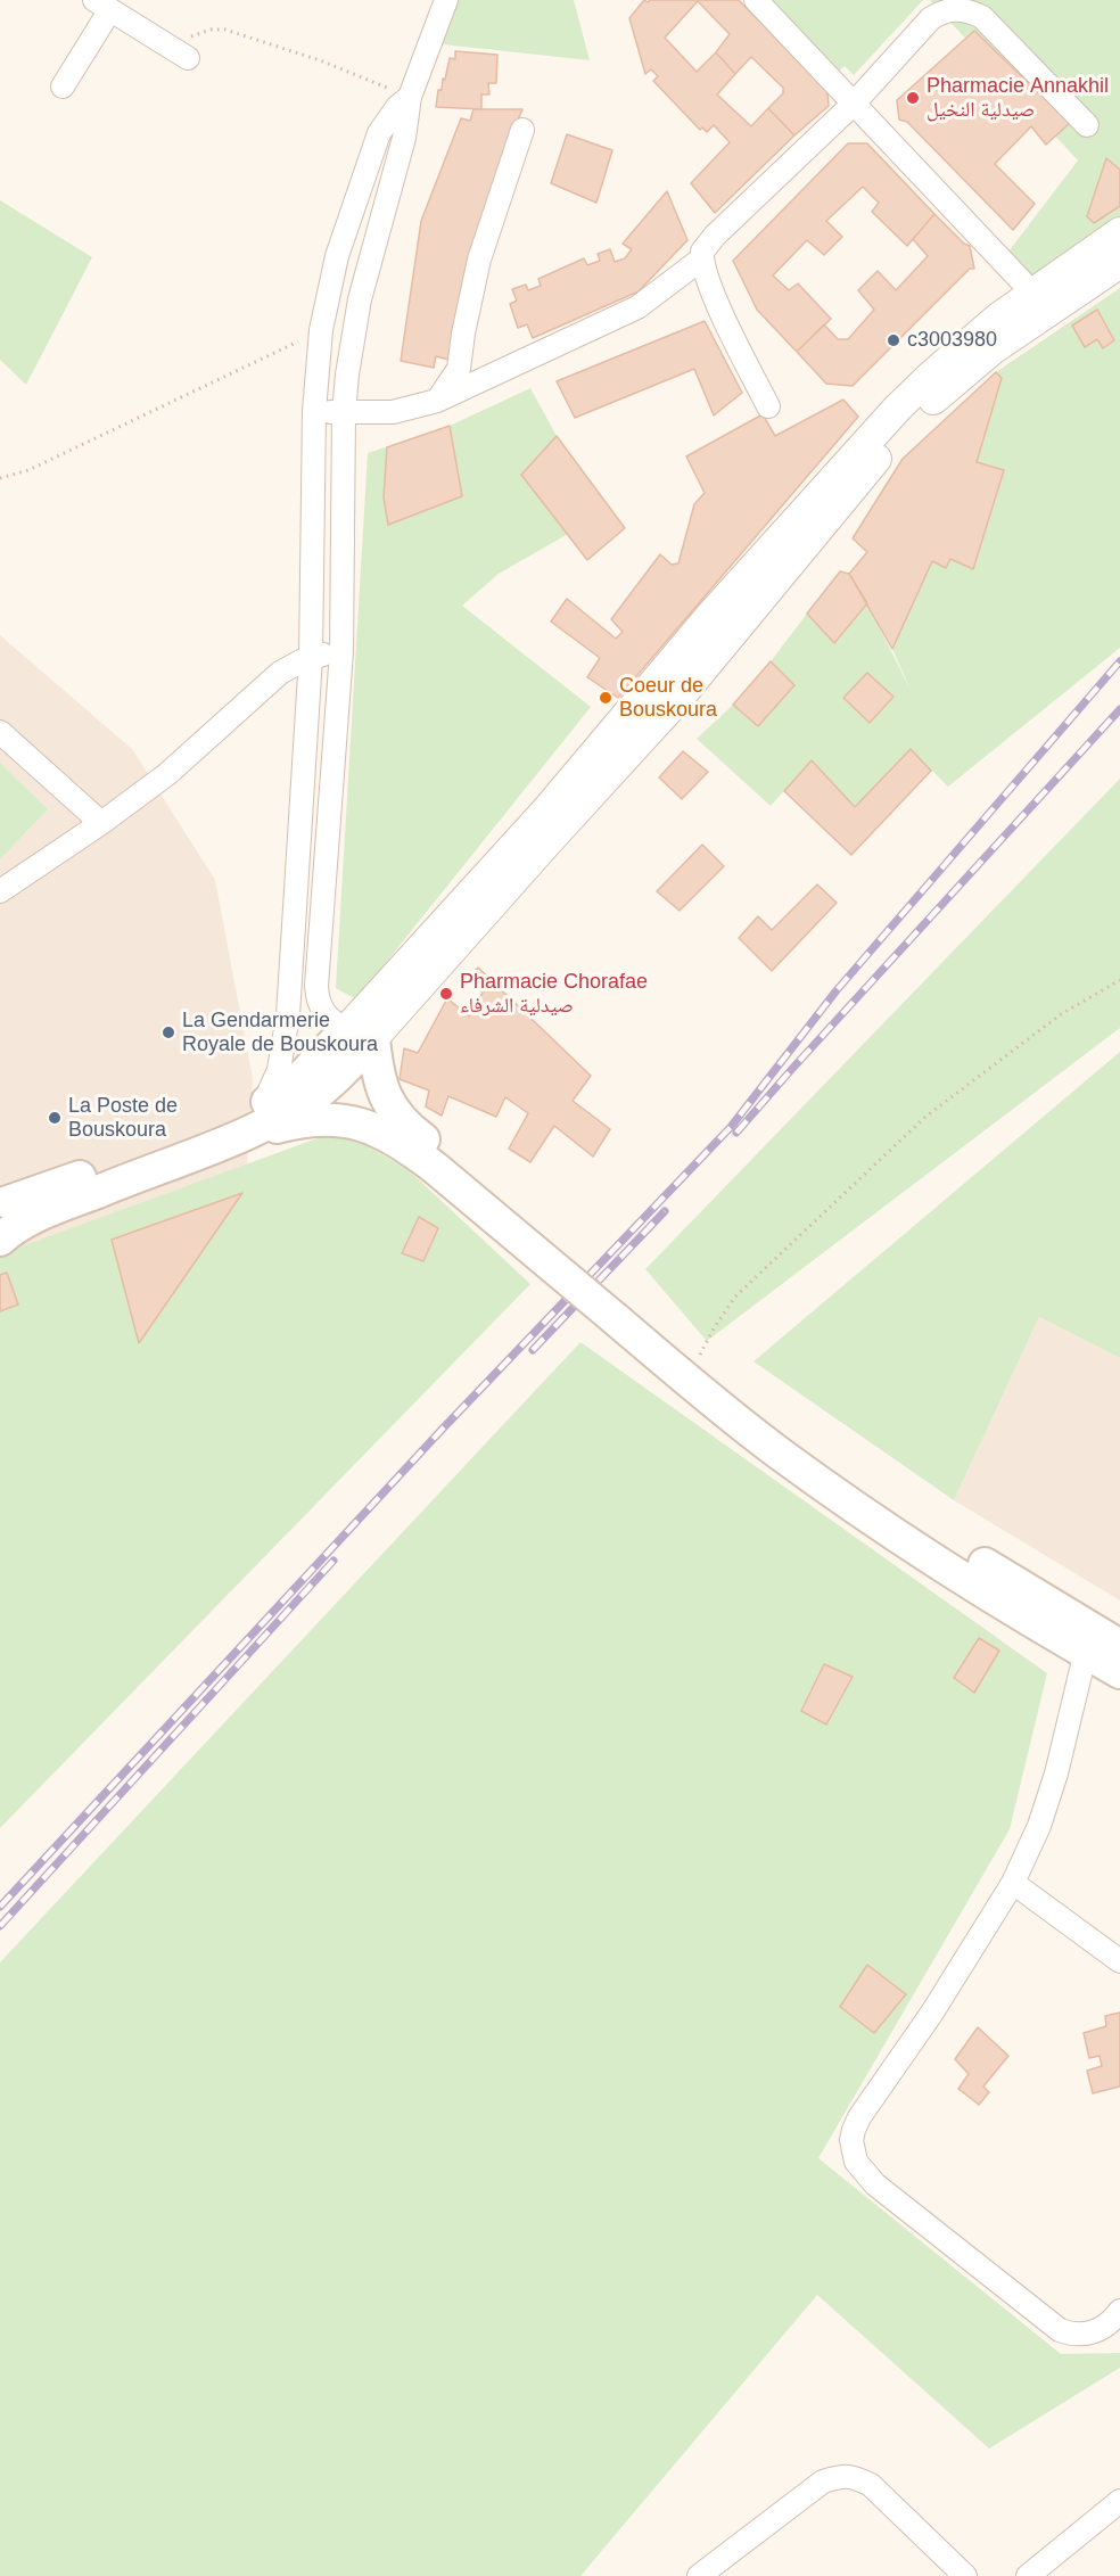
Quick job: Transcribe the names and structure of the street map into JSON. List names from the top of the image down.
{
  "places": [
    "Pharmacie Annakhil صيدلية النخيل",
    "c3003980",
    "Coeur de Bouskoura",
    "Pharmacie Chorafae صيدلية الشرفاء",
    "La Gendarmerie Royale de Bouskoura",
    "La Poste de Bouskoura"
  ]
}
